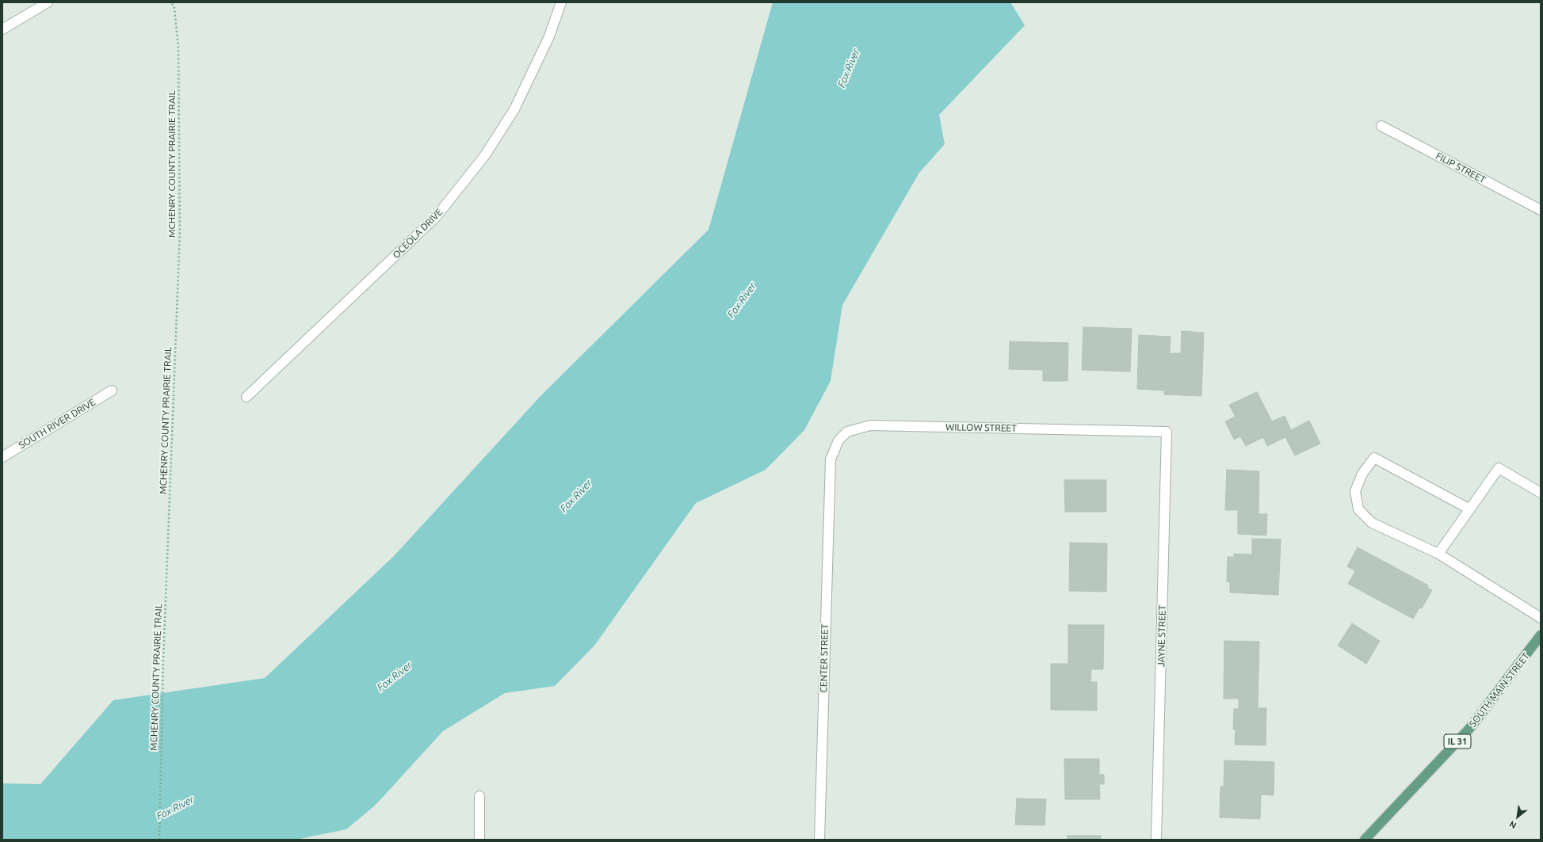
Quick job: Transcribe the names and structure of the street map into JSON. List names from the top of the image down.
{
  "streets": {
    "main road": ["SOUTH MAIN STREET", "IL 31"],
    "street": [
      "FILIP STREET",
      "OCEOLA DRIVE",
      "SOUTH RIVER DRIVE",
      "WILLOW STREET",
      "JAYNE STREET",
      "CENTER STREET"
    ],
    "path": ["MCHENRY COUNTY PRAIRIE TRAIL"]
  },
  "crossings": [
    ["WILLOW STREET", "JAYNE STREET"],
    ["WILLOW STREET", "CENTER STREET"]
  ],
  "water": ["Fox River"],
  "north": "bottom left"
}
